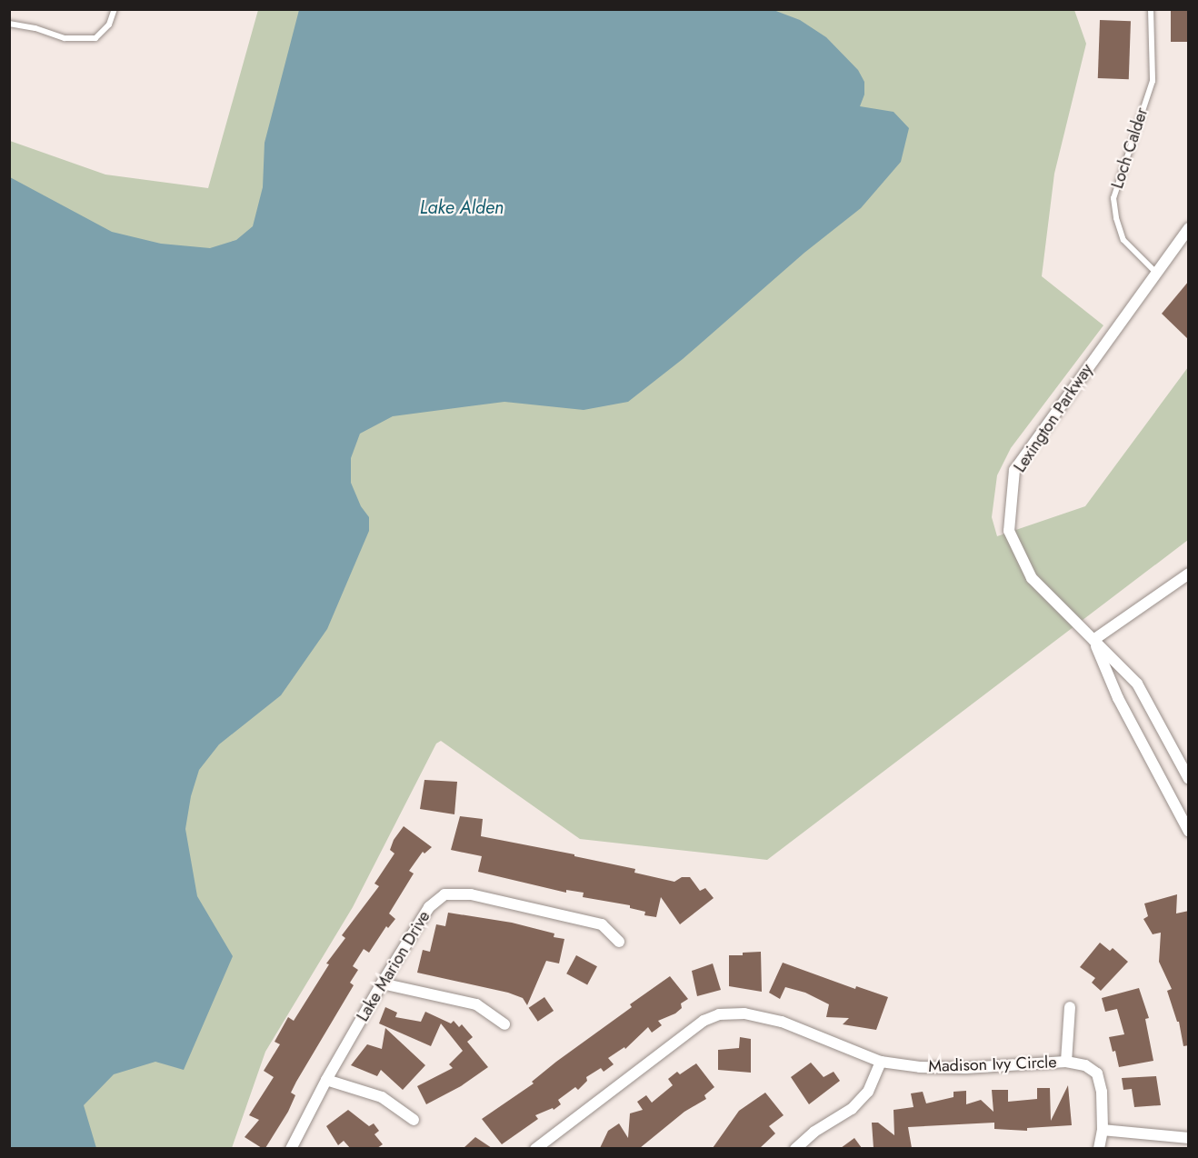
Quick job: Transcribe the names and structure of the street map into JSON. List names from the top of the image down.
{
  "streets": {
    "street": ["Lexington Parkway", "Lake Marion Drive", "Madison Ivy Circle"],
    "lane": ["Loch Calder"]
  },
  "crossings": [
    ["Loch Calder", "Lexington Parkway"]
  ],
  "water": ["Lake Alden"]
}
